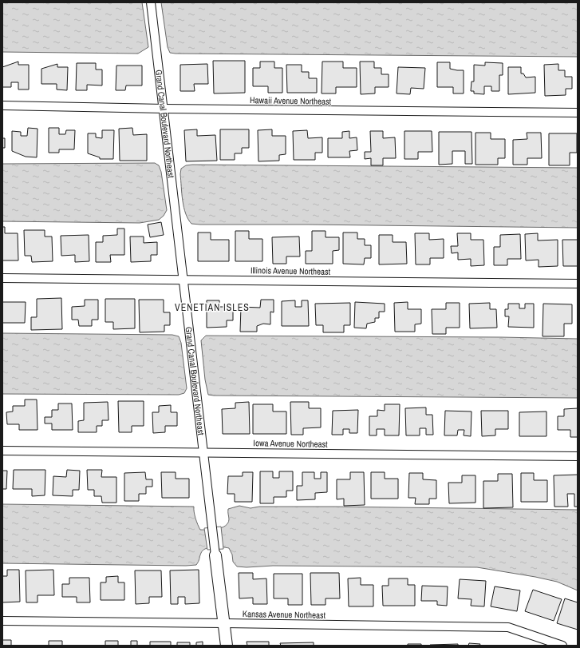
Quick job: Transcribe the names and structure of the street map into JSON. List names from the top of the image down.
{
  "streets": {
    "street": [
      "Hawaii Avenue Northeast",
      "Grand Canal Boulevard Northeast",
      "Illinois Avenue Northeast",
      "Iowa Avenue Northeast",
      "Kansas Avenue Northeast"
    ]
  },
  "crossings": [
    ["Hawaii Avenue Northeast", "Grand Canal Boulevard Northeast"],
    ["Grand Canal Boulevard Northeast", "Illinois Avenue Northeast"],
    ["Grand Canal Boulevard Northeast", "Iowa Avenue Northeast"],
    ["Grand Canal Boulevard Northeast", "Kansas Avenue Northeast"]
  ],
  "districts": ["VENETIAN ISLES"]
}
